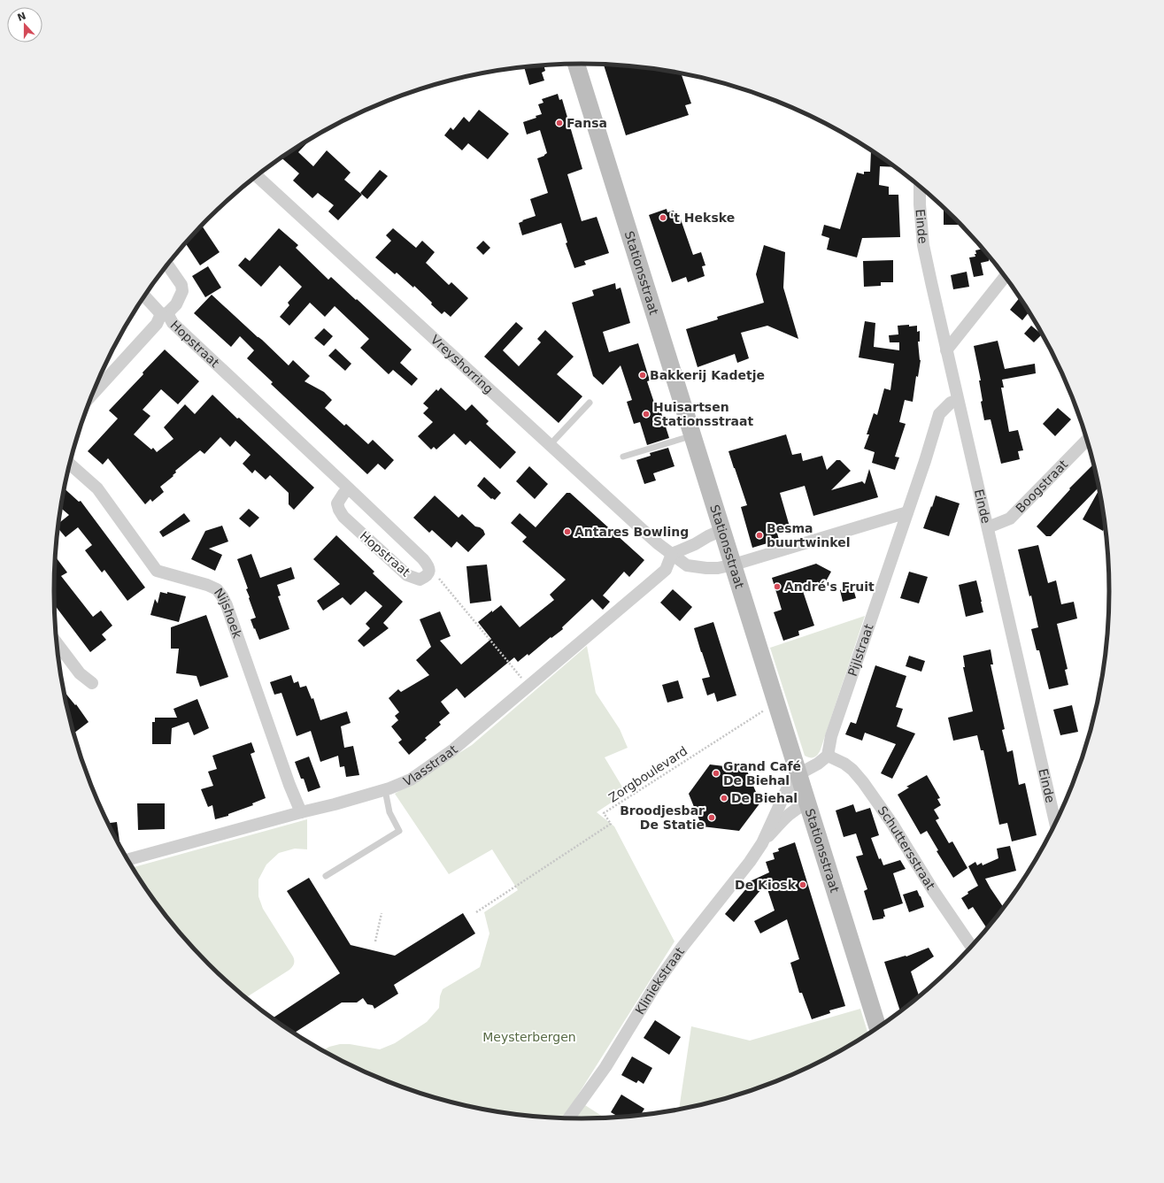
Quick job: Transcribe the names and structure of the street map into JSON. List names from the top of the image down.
{
  "streets": {
    "main road": ["Stationsstraat"],
    "street": [
      "Einde",
      "Hopstraat",
      "Vreyshorring",
      "Boogstraat",
      "Nijshoek",
      "Pijlstraat",
      "Vlasstraat",
      "Schuttersstraat",
      "Kliniekstraat"
    ],
    "path": ["Zorgboulevard"]
  },
  "crossings": [
    ["Einde", "Boogstraat"],
    ["Einde", "Pijlstraat"],
    ["Stationsstraat", "Vreyshorring"],
    ["Stationsstraat", "Zorgboulevard"],
    ["Stationsstraat", "Kliniekstraat"],
    ["Vreyshorring", "Vlasstraat"],
    ["Nijshoek", "Vlasstraat"],
    ["Pijlstraat", "Schuttersstraat"]
  ],
  "parks": ["Meysterbergen"],
  "places": [
    "Fansa",
    "'t Hekske",
    "Bakkerij Kadetje",
    "Huisartsen Stationsstraat",
    "Antares Bowling",
    "Besma buurtwinkel",
    "André's Fruit",
    "Grand Café De Biehal",
    "De Biehal",
    "Broodjesbar De Statie",
    "De Kiosk"
  ],
  "north": "top"
}
